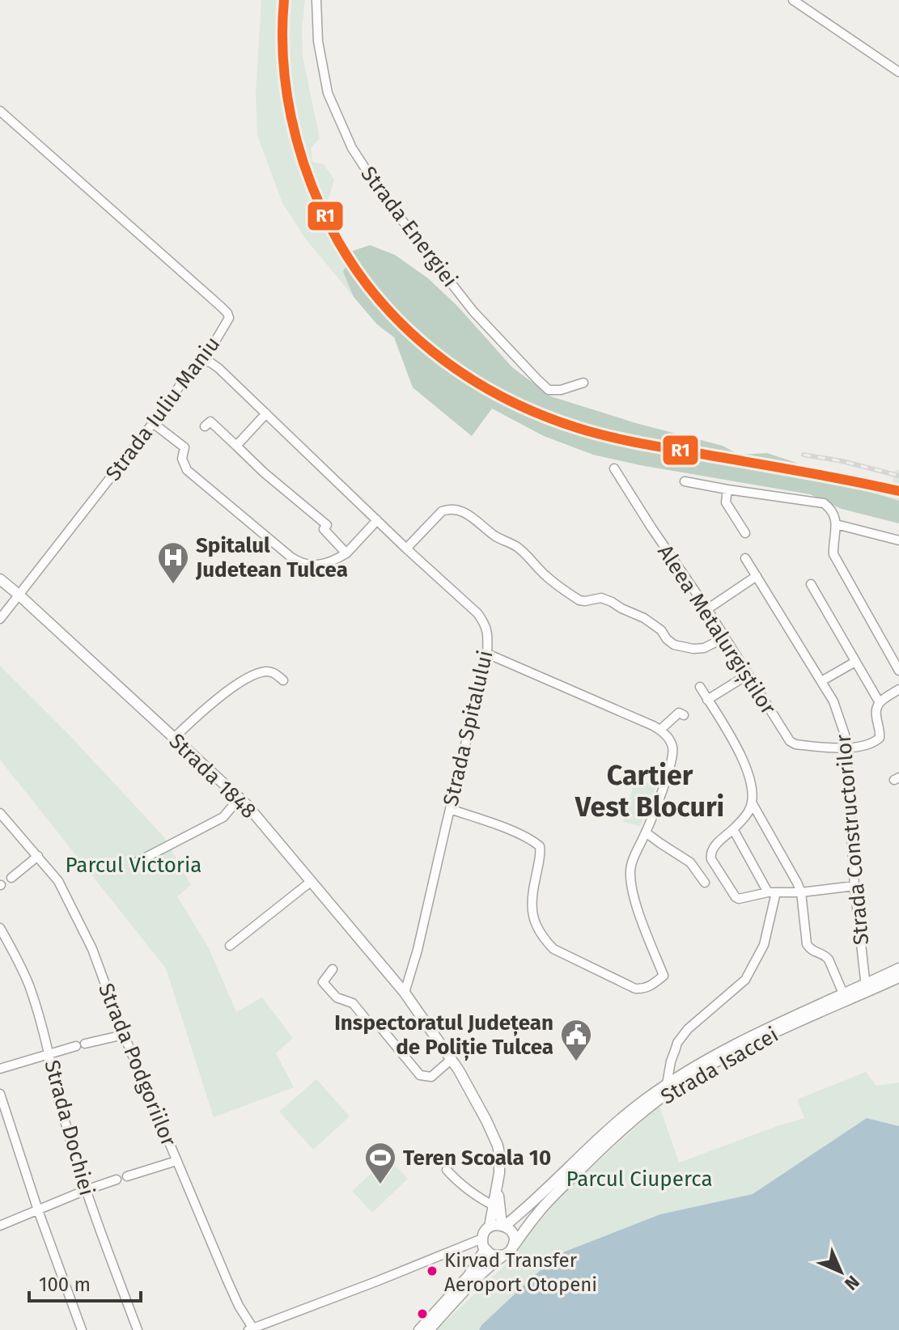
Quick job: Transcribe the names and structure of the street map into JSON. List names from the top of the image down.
{
  "streets": {
    "main road": ["Strada 1848", "Strada Isaccei"],
    "street": [
      "Strada Energiei",
      "Strada Iuliu Maniu",
      "Aleea Metalurgiștilor",
      "Strada Spitalului",
      "Strada Constructorilor",
      "Strada Podgoriilor",
      "Strada Dochiei"
    ]
  },
  "crossings": [
    ["Strada Iuliu Maniu", "Strada Spitalului"],
    ["Strada Iuliu Maniu", "Strada 1848"],
    ["Aleea Metalurgiștilor", "Strada Constructorilor"],
    ["Strada Spitalului", "Strada 1848"],
    ["Strada Constructorilor", "Strada Isaccei"]
  ],
  "districts": ["Cartier Vest Blocuri"],
  "parks": ["Parcul Victoria", "Parcul Ciuperca"],
  "places": {
    "hospital": ["Spitalul Judetean Tulcea"],
    "public building": ["Inspectoratul Județean de Poliție Tulcea"],
    "sports": ["Teren Scoala 10"],
    "other": ["Kirvad Transfer Aeroport Otopeni"]
  },
  "lines": ["transit line R1"],
  "scale_bar": "100 m",
  "north": "bottom right"
}
